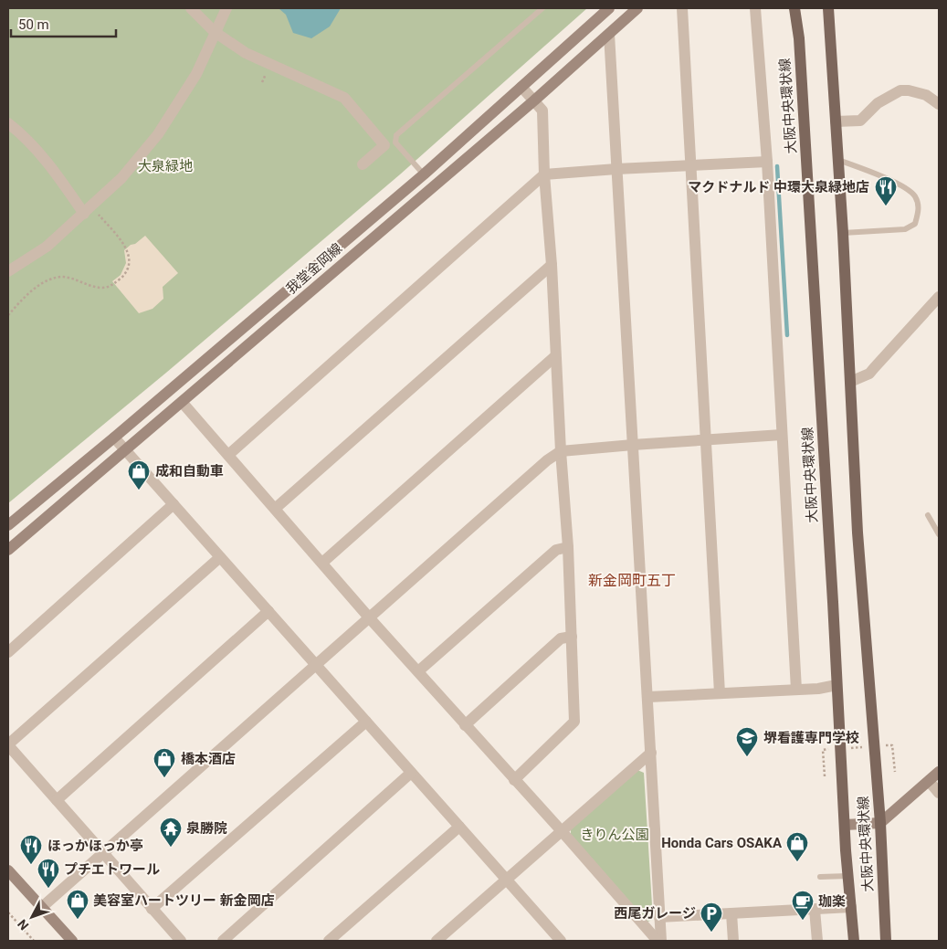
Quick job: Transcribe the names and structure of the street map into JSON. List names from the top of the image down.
{
  "streets": {
    "main road": ["大阪中央環状線", "我堂金岡線"]
  },
  "districts": ["新金岡町五丁"],
  "parks": ["大泉緑地", "きりん公園"],
  "places": {
    "restaurant": ["マクドナルド 中環大泉緑地店", "ほっかほっか亭", "プチエトワール"],
    "shop": [
      "成和自動車",
      "橋本酒店",
      "Honda Cars OSAKA",
      "美容室ハートツリー 新金岡店"
    ],
    "school or university": ["堺看護専門学校"],
    "temple": ["泉勝院"],
    "cafe": ["珈楽"],
    "parking": ["西尾ガレージ"]
  },
  "scale_bar": "50 m",
  "north": "bottom left"
}
